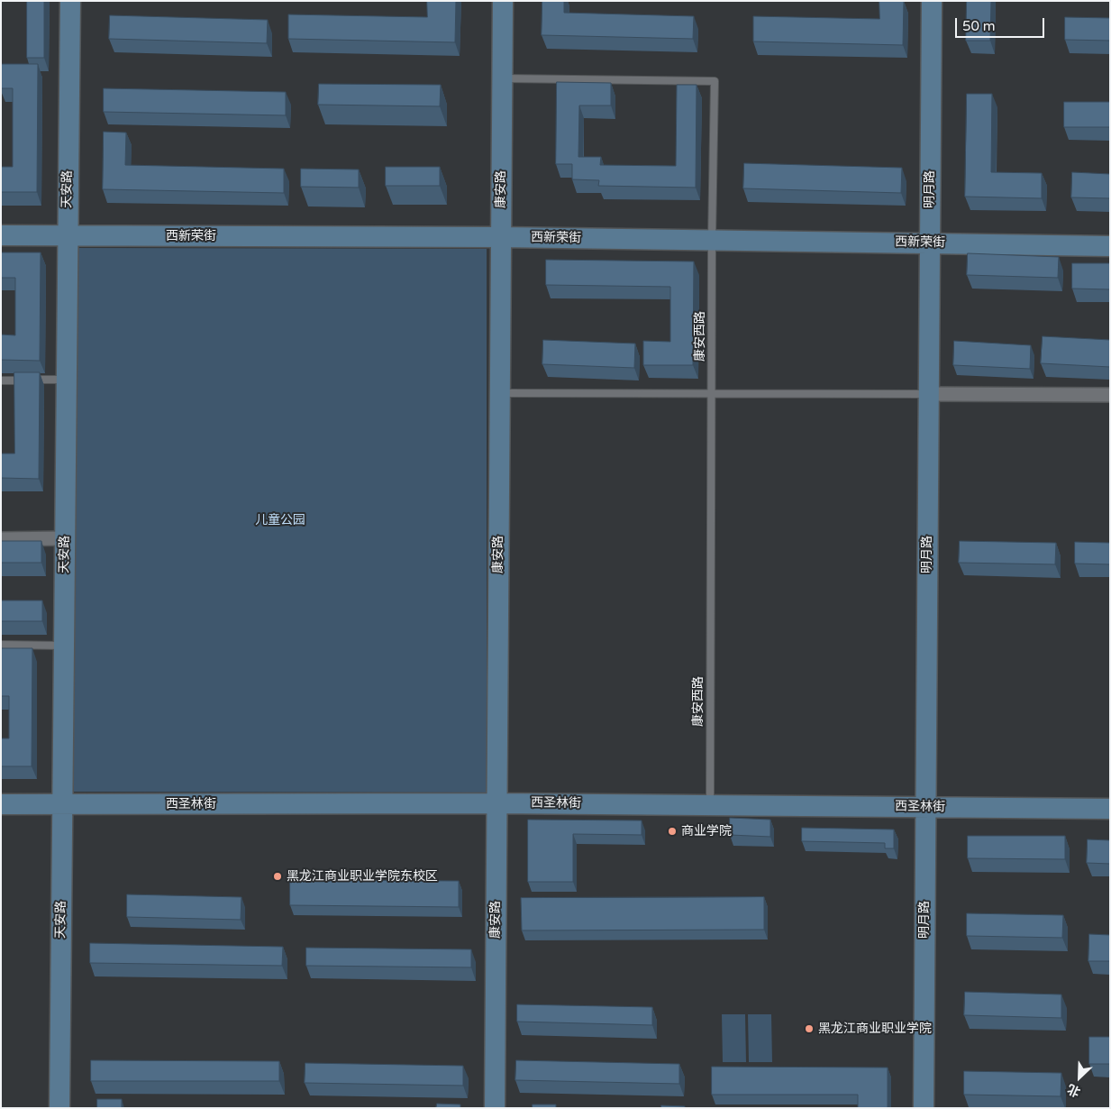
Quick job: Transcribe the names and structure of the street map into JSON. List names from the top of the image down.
{
  "streets": {
    "street": [
      "天安路",
      "康安路",
      "明月路",
      "西新荣街",
      "西圣林街"
    ],
    "lane": ["康安西路"]
  },
  "crossings": [
    ["天安路", "西新荣街"],
    ["天安路", "西圣林街"],
    ["康安路", "西新荣街"],
    ["康安路", "康安西路"],
    ["康安路", "西圣林街"],
    ["明月路", "西新荣街"],
    ["明月路", "西圣林街"],
    ["西新荣街", "康安西路"],
    ["康安西路", "西圣林街"]
  ],
  "parks": ["儿童公园"],
  "places": ["商业学院", "黑龙江商业职业学院东校区", "黑龙江商业职业学院"],
  "scale_bar": "50 m",
  "north": "bottom left"
}
